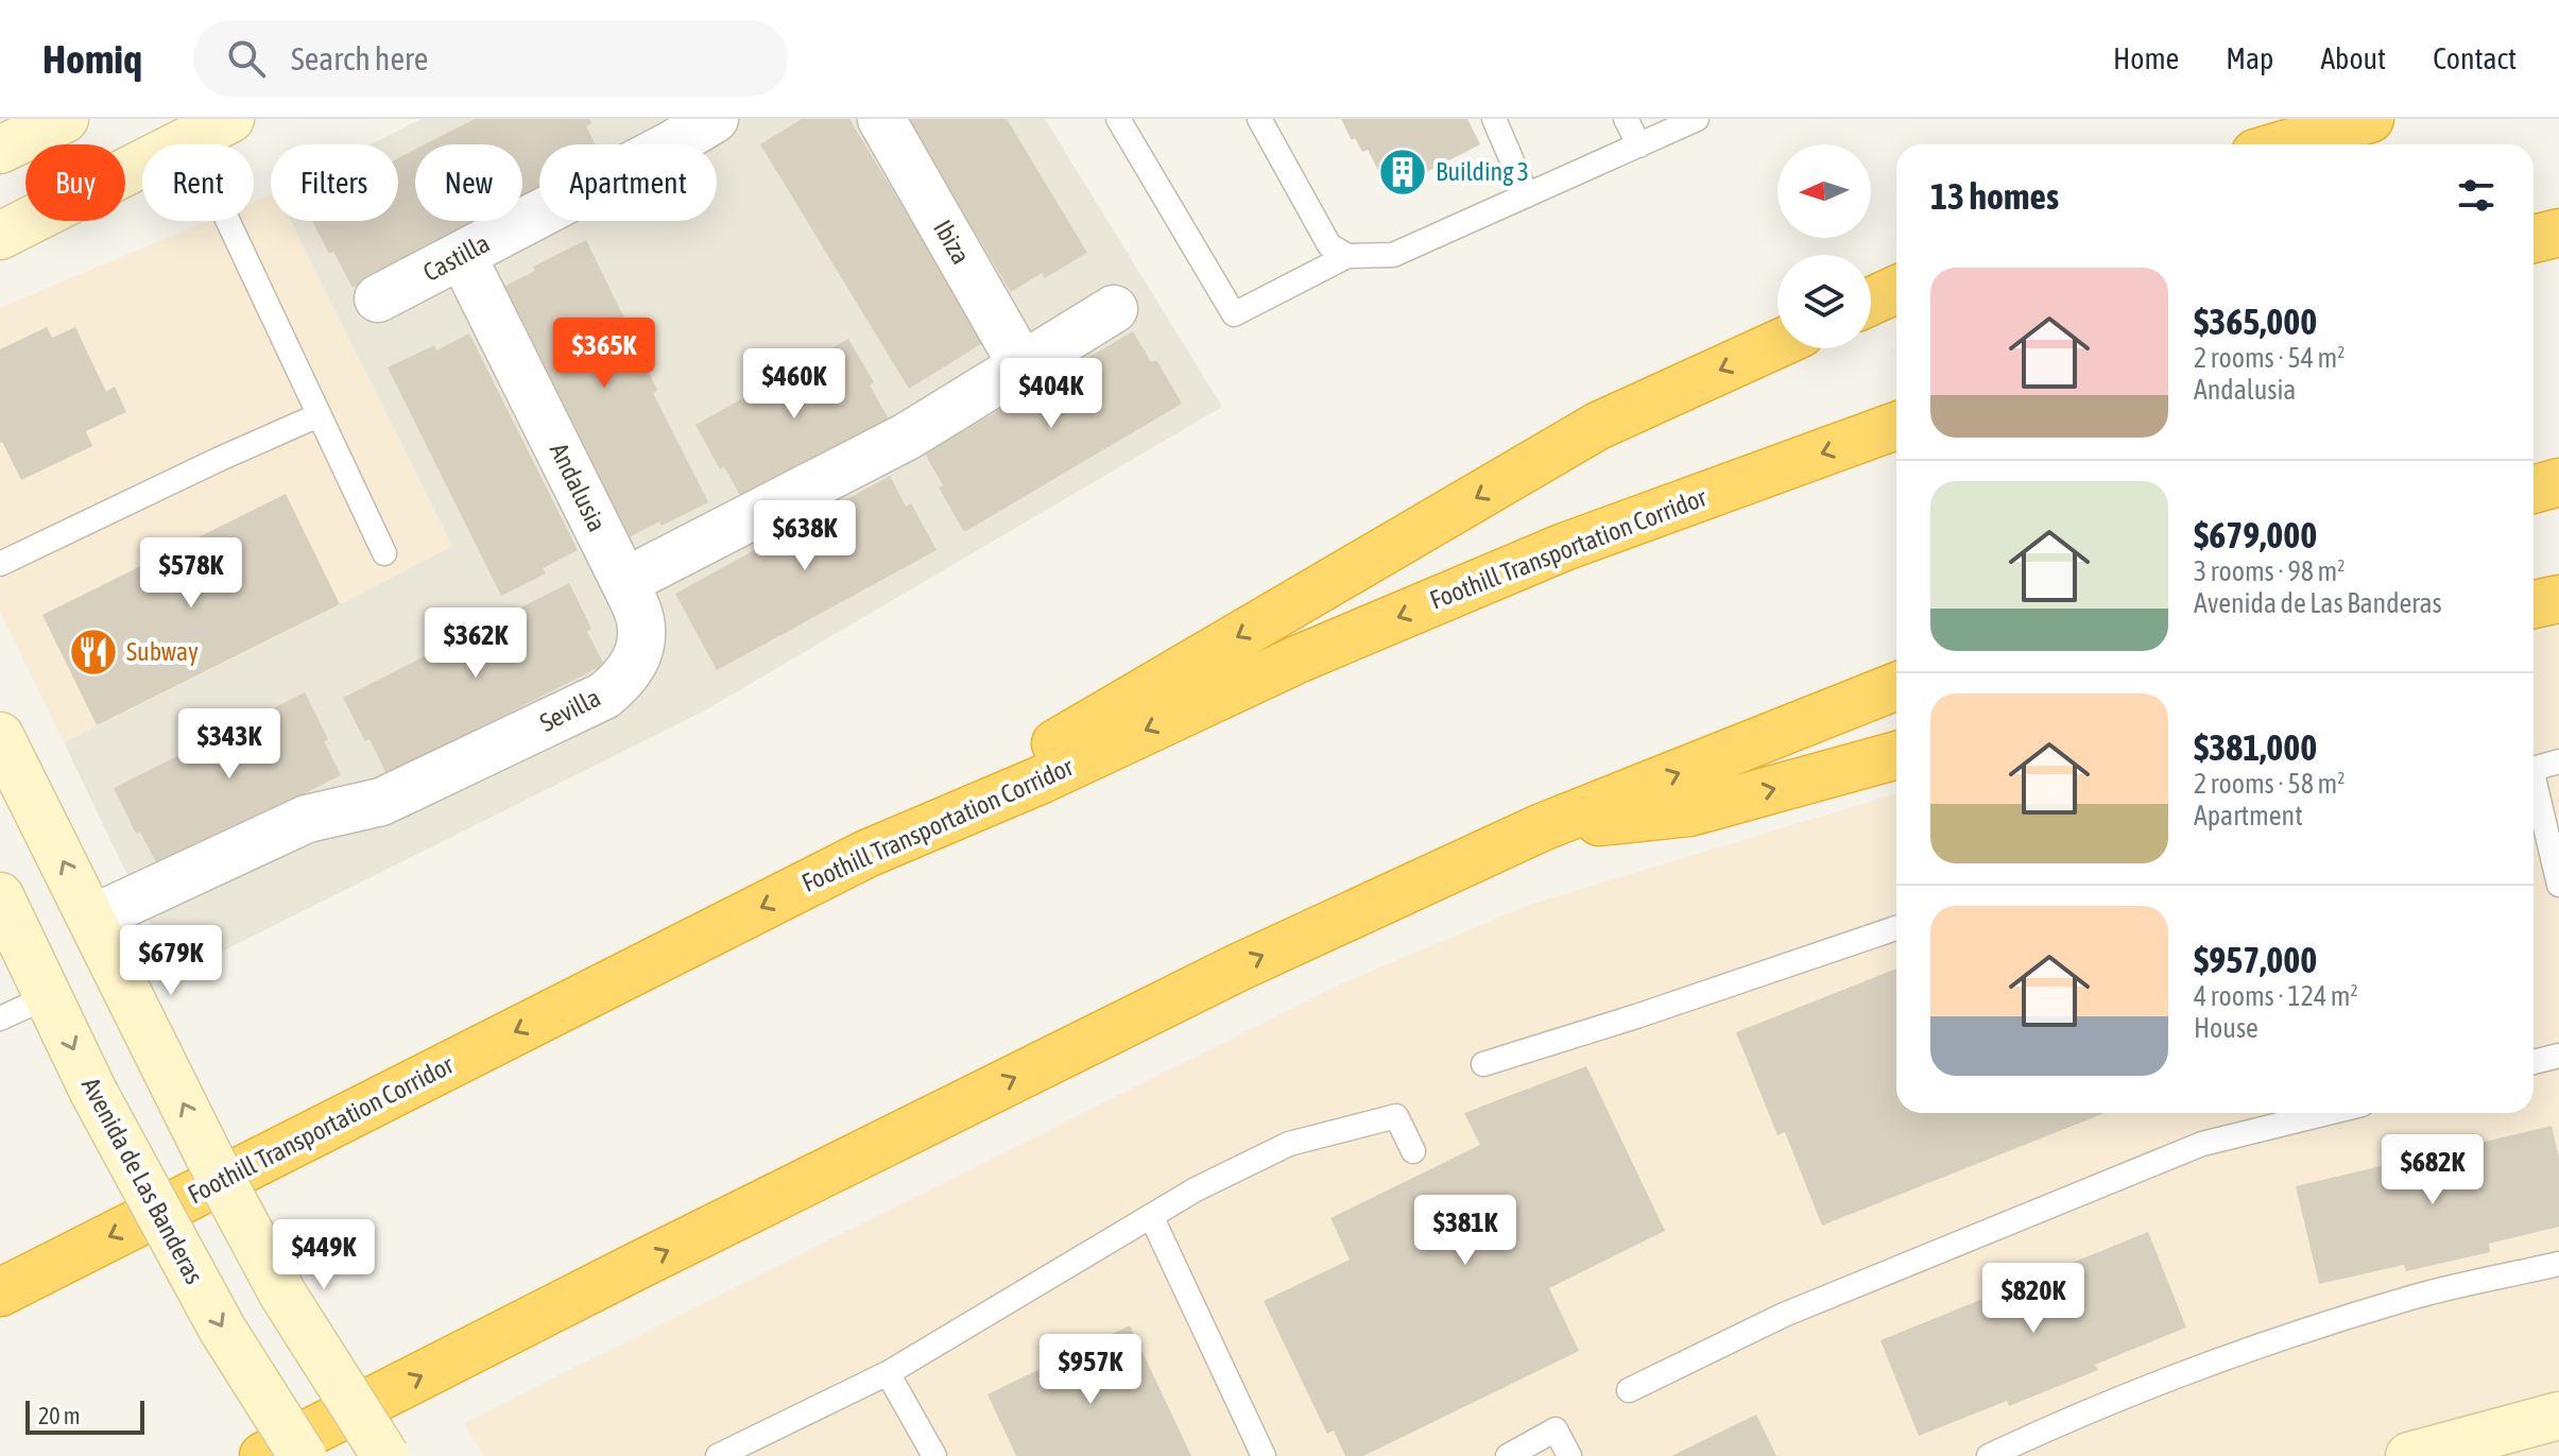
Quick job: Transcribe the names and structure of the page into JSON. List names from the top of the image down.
{
  "streets": {
    "highway": ["Foothill Transportation Corridor"],
    "main road": ["Avenida de Las Banderas"],
    "street": [
      "Ibiza",
      "Castilla",
      "Andalusia",
      "Sevilla"
    ]
  },
  "crossings": [
    ["Castilla", "Andalusia"],
    ["Andalusia", "Sevilla"]
  ],
  "places": {
    "building": ["Building 3"],
    "restaurant": ["Subway"]
  },
  "scale_bar": "20 m",
  "north": "left",
  "page": {
    "header": "Homiq",
    "search": "Search here",
    "nav": [
      "Home",
      "Map",
      "About",
      "Contact"
    ],
    "chip": [
      "Buy",
      "Rent",
      "Filters",
      "New",
      "Apartment"
    ],
    "heading": "13 homes",
    "list": [
      {
        "name": "$365,000",
        "note": "2 rooms · 54 m² · Andalusia"
      },
      {
        "name": "$679,000",
        "note": "3 rooms · 98 m² · Avenida de Las Banderas"
      },
      {
        "name": "$381,000",
        "note": "2 rooms · 58 m² · Apartment"
      },
      {
        "name": "$957,000",
        "note": "4 rooms · 124 m² · House"
      }
    ],
    "price": [
      "$365K",
      "$460K",
      "$404K",
      "$638K",
      "$578K",
      "$362K",
      "$343K",
      "$679K",
      "$682K",
      "$381K",
      "$449K",
      "$820K",
      "$957K"
    ],
    "scale": "20 m"
  }
}
